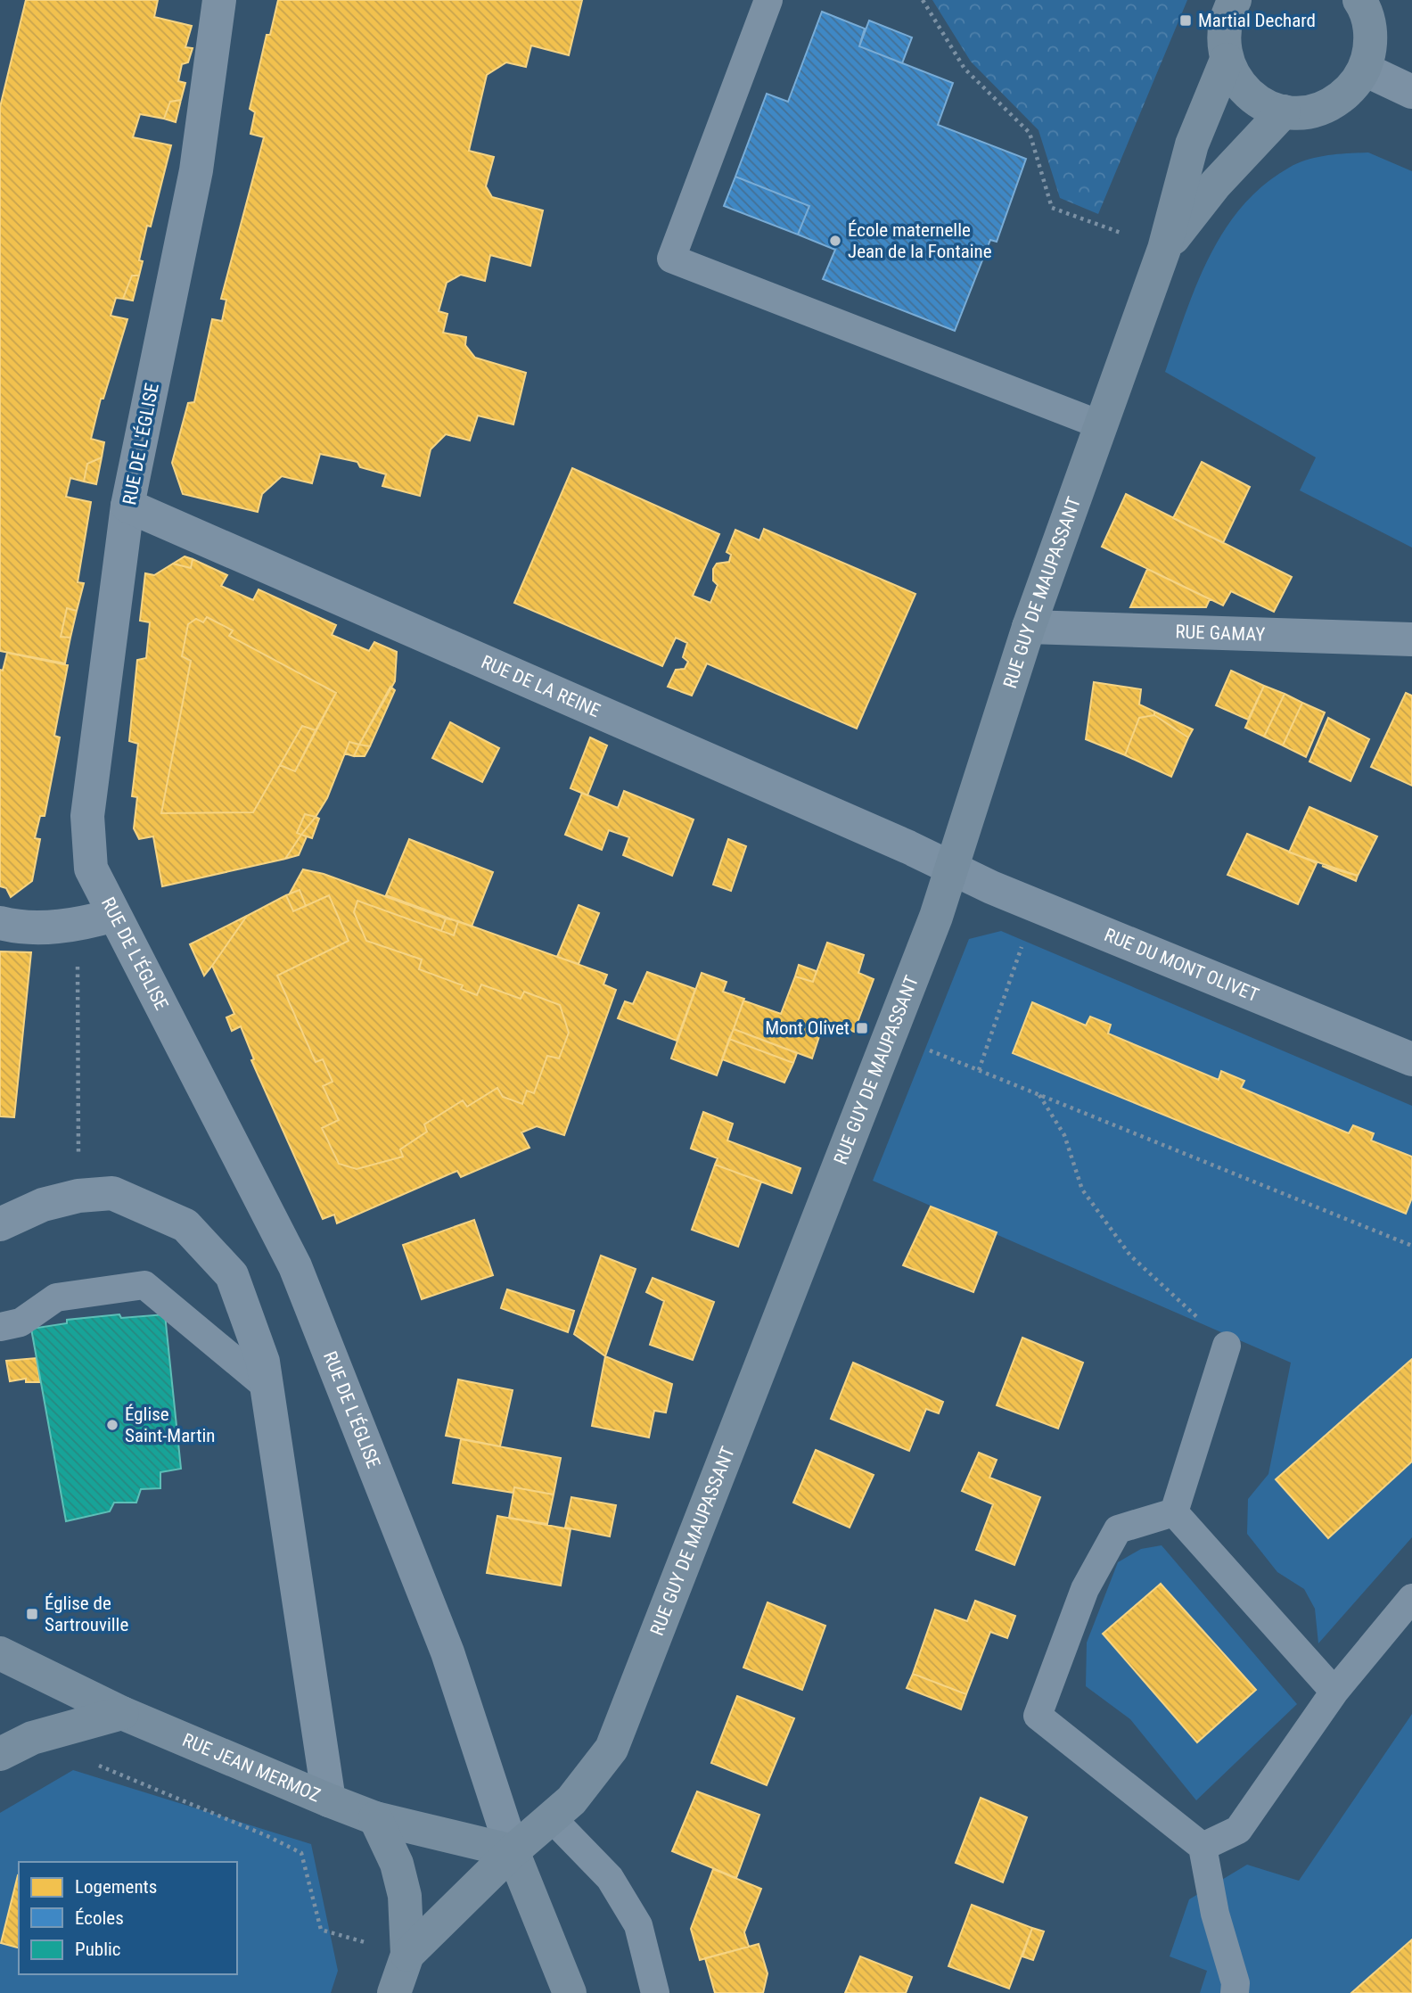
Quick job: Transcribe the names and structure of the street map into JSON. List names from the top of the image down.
{
  "streets": {
    "main road": ["RUE GUY DE MAUPASSANT", "RUE JEAN MERMOZ"],
    "street": [
      "RUE DE L'ÉGLISE",
      "RUE GAMAY",
      "RUE DE LA REINE",
      "RUE DU MONT OLIVET"
    ]
  },
  "crossings": [
    ["RUE DE L'ÉGLISE", "RUE GUY DE MAUPASSANT"],
    ["RUE DE L'ÉGLISE", "RUE DE LA REINE"],
    ["RUE DE L'ÉGLISE", "RUE JEAN MERMOZ"],
    ["RUE GUY DE MAUPASSANT", "RUE GAMAY"],
    ["RUE GUY DE MAUPASSANT", "RUE DE LA REINE"],
    ["RUE GUY DE MAUPASSANT", "RUE DU MONT OLIVET"],
    ["RUE GUY DE MAUPASSANT", "RUE JEAN MERMOZ"],
    ["RUE DE LA REINE", "RUE DU MONT OLIVET"]
  ],
  "places": {
    "transit": ["Martial Dechard", "Mont Olivet", "Église de Sartrouville"],
    "other": ["École maternelle Jean de la Fontaine", "Église Saint-Martin"]
  },
  "legend": ["Logements", "Écoles", "Public"]
}
